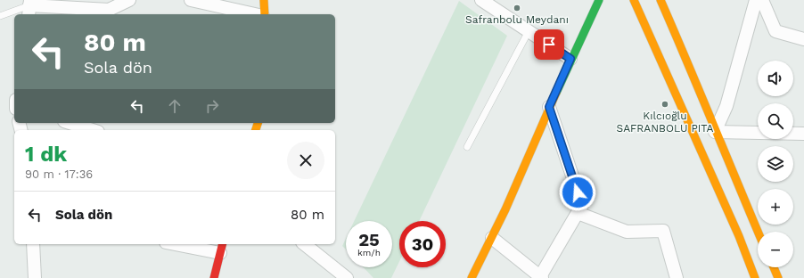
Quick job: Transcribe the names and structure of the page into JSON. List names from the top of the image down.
{
  "places": ["Safranbolu Meydanı", "Kılcıoğlu SAFRANBOLU PITA"],
  "page": {
    "turn": ["80 m", "Sola dön"],
    "map_buttons": ["+", "−"],
    "heading": ["1 dk", "90 m · 17:36"],
    "list": [
      {
        "name": "Sola dön",
        "value": "80 m"
      }
    ],
    "speed": "25 km/h",
    "limit": "30"
  }
}
